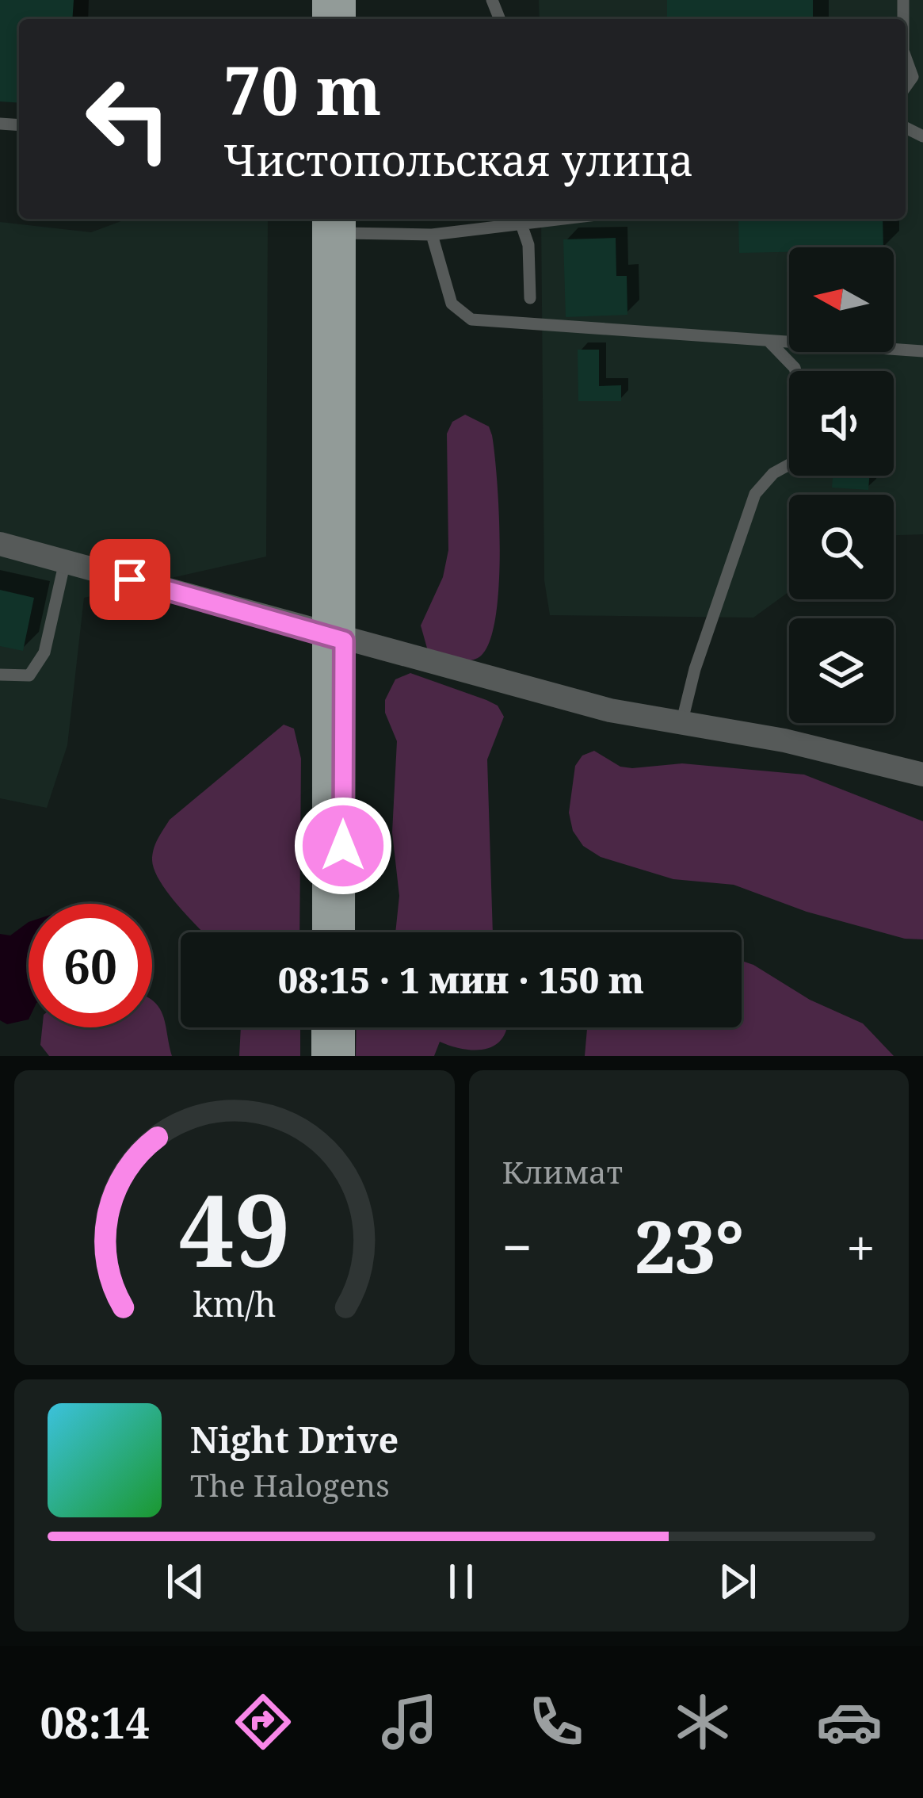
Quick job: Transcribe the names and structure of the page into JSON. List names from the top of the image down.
{
  "north": "left",
  "page": {
    "turn": ["70 m", "Чистопольская улица"],
    "limit": "60",
    "trip": "08:15 · 1 мин · 150 m",
    "tile": "Климат",
    "heat": ["−", "23°", "+"],
    "song": ["Night Drive", "The Halogens"],
    "tabs": "08:14",
    "gauge": ["49", "km/h"]
  }
}
